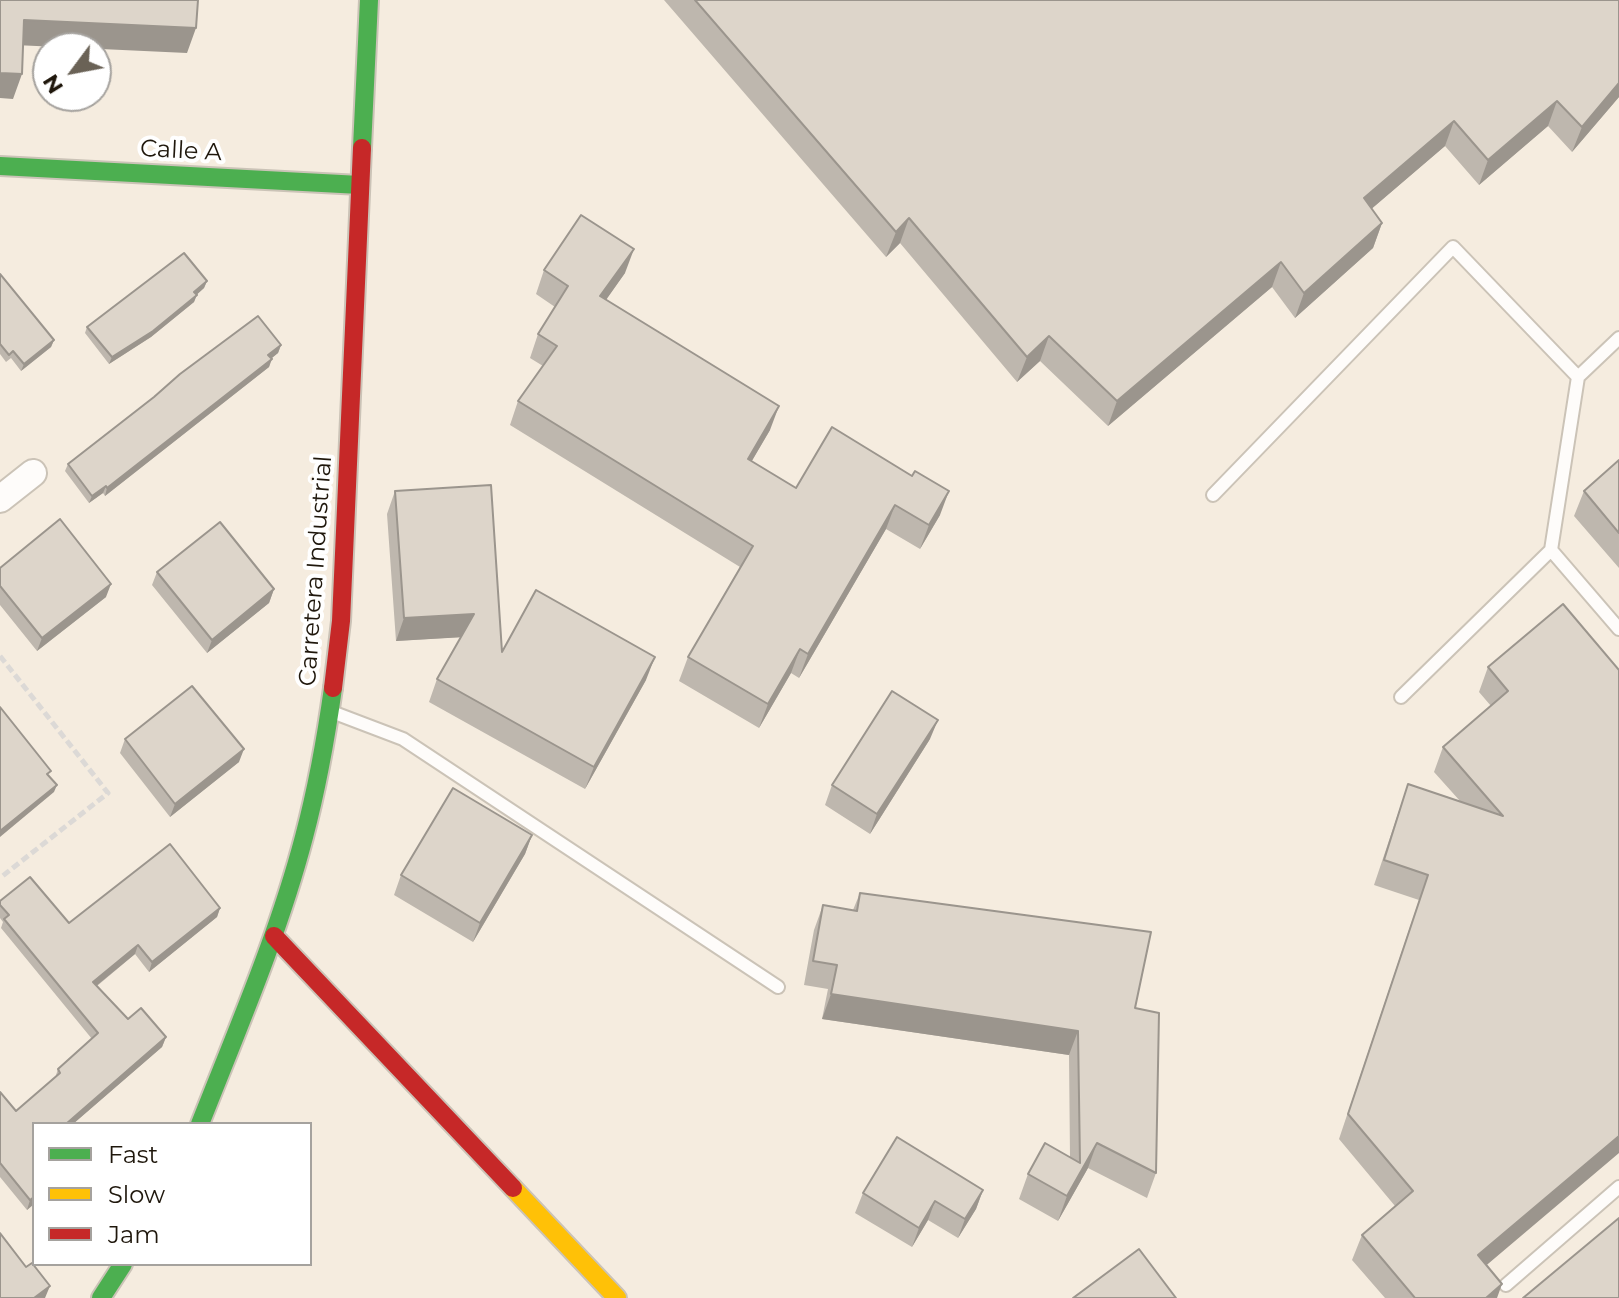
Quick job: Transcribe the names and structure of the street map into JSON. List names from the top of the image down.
{
  "streets": {
    "street": ["Calle A", "Carretera Industrial"]
  },
  "crossings": [
    ["Calle A", "Carretera Industrial"]
  ],
  "legend": ["Fast", "Slow", "Jam"],
  "north": "bottom left"
}
